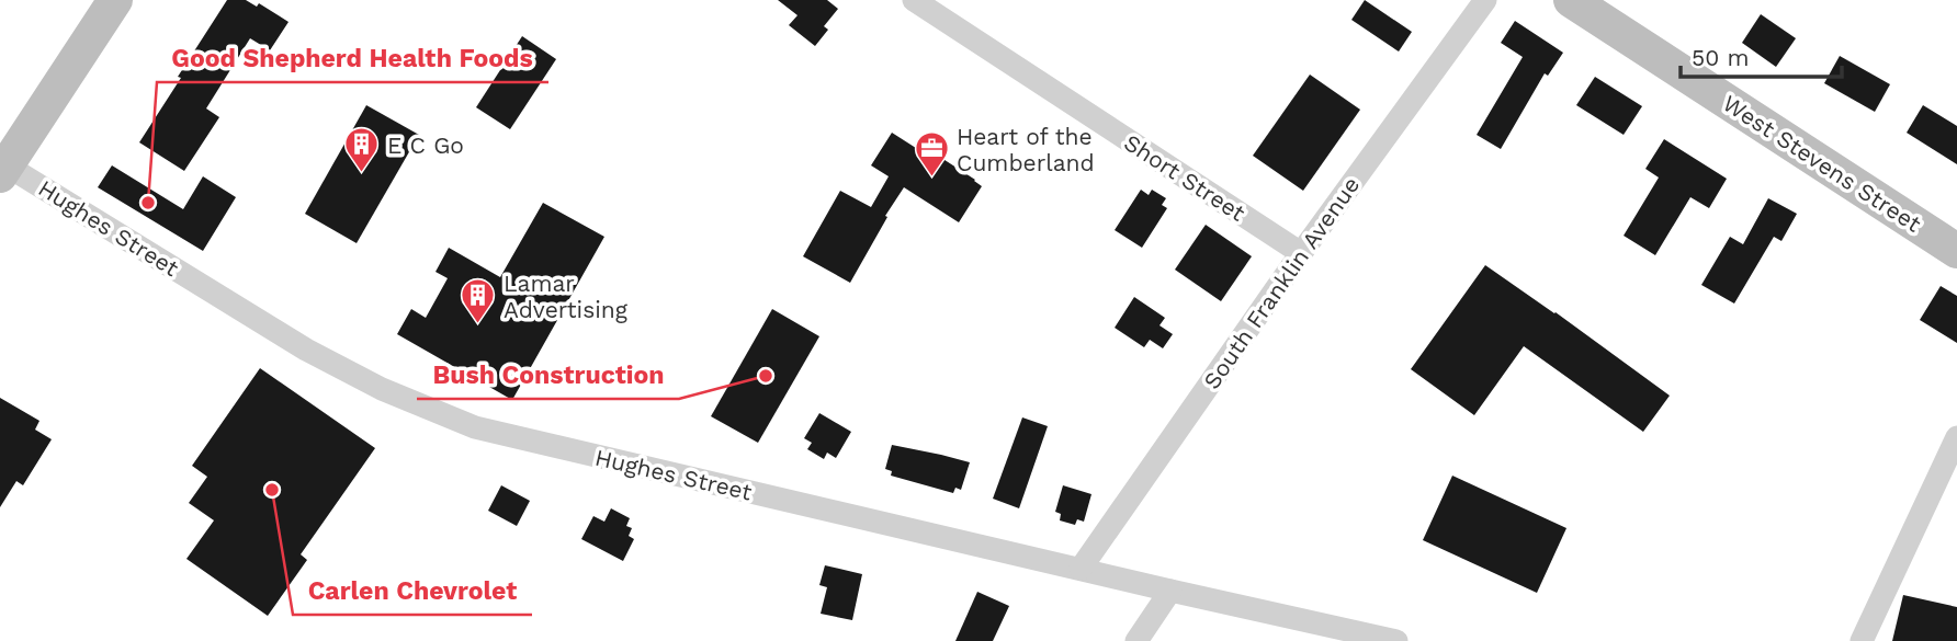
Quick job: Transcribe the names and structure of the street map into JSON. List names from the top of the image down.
{
  "streets": {
    "street": [
      "West Stevens Street",
      "Short Street",
      "Hughes Street",
      "South Franklin Avenue"
    ]
  },
  "crossings": [
    ["Short Street", "South Franklin Avenue"],
    ["Hughes Street", "South Franklin Avenue"]
  ],
  "places": {
    "building": ["E C Go", "Lamar Advertising"],
    "office": ["Heart of the Cumberland"],
    "other": ["Good Shepherd Health Foods", "Bush Construction", "Carlen Chevrolet"]
  },
  "scale_bar": "50 m"
}
